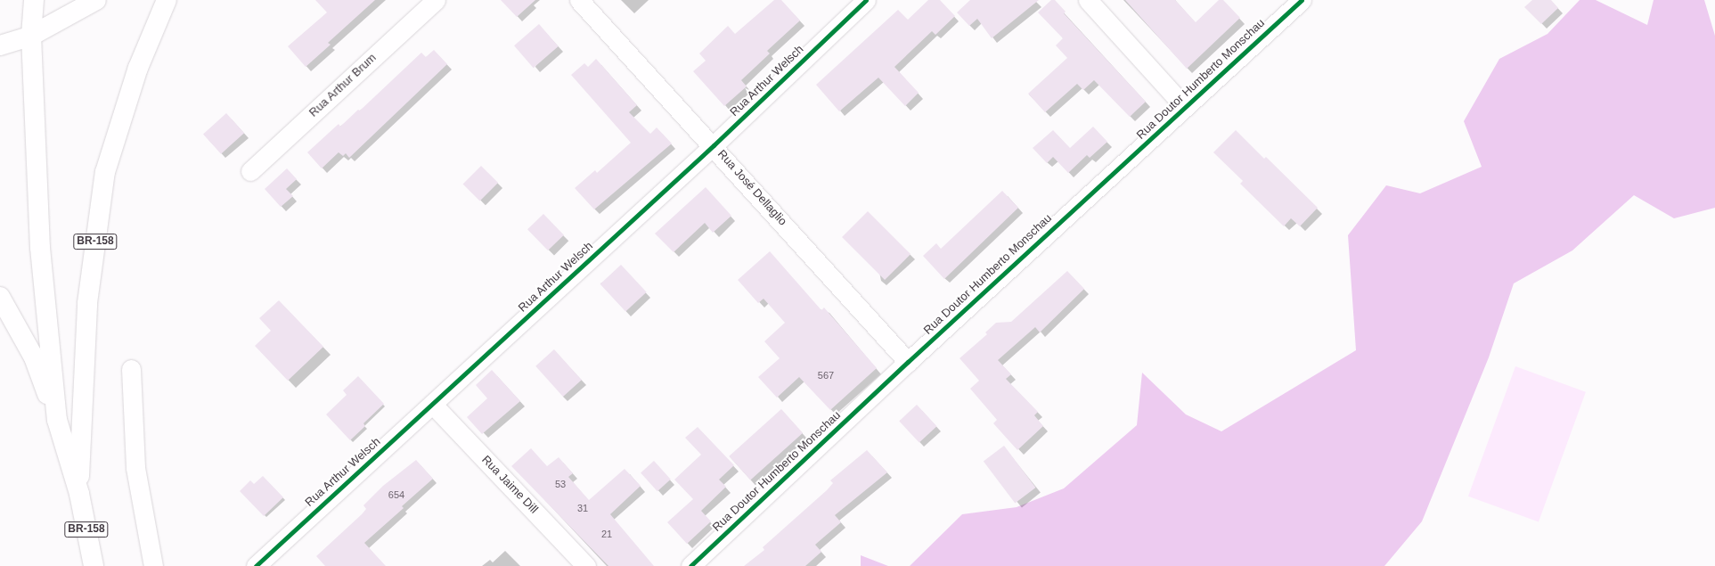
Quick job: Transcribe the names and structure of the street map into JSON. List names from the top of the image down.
{
  "streets": {
    "main road": ["BR-158"],
    "street": [
      "Rua Doutor Humberto Monschau",
      "Rua Arthur Welsch",
      "Rua Arthur Brum",
      "Rua José Dellaglio",
      "Rua Jaime Dill"
    ]
  },
  "crossings": [
    ["Rua Doutor Humberto Monschau", "Rua José Dellaglio"],
    ["Rua Arthur Welsch", "Rua José Dellaglio"],
    ["Rua Arthur Welsch", "Rua Jaime Dill"]
  ],
  "house_numbers": [
    "567",
    "53",
    "654",
    "31",
    "21"
  ]
}
